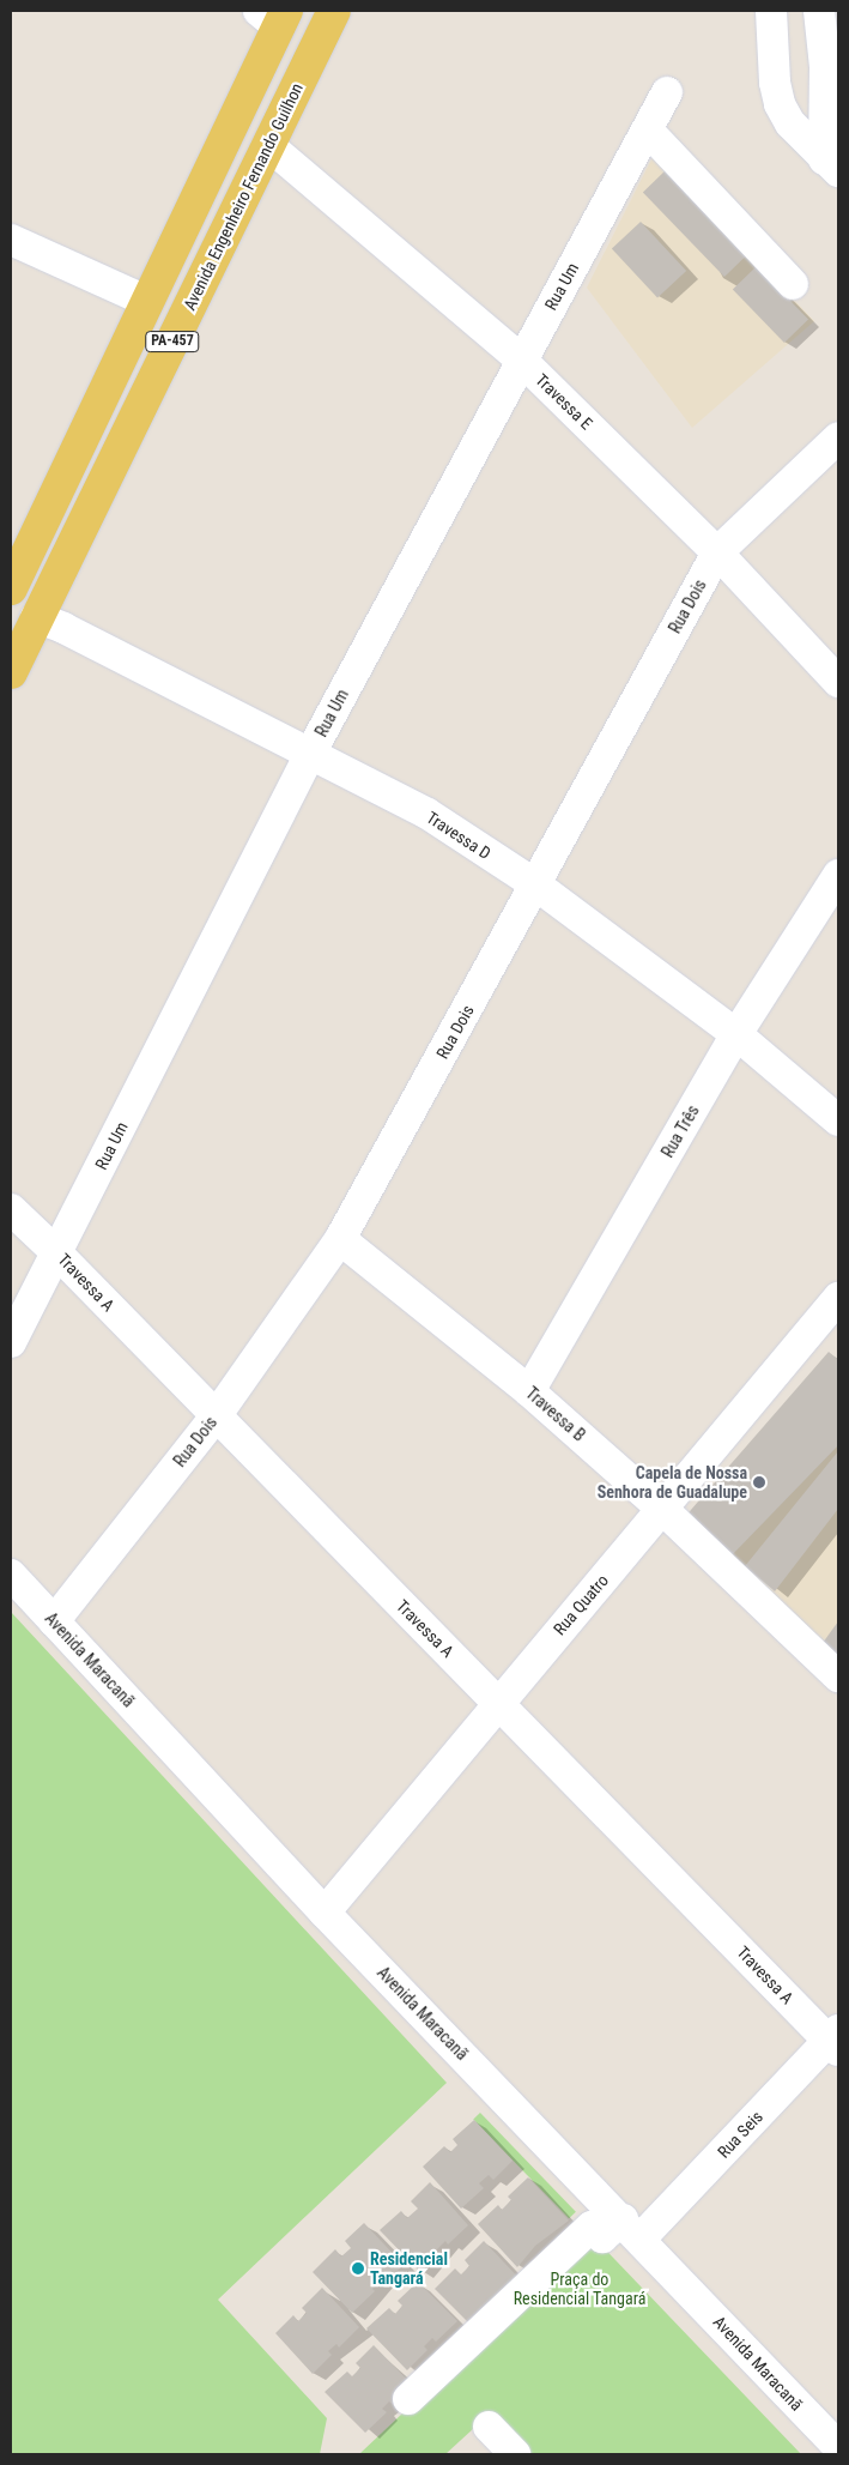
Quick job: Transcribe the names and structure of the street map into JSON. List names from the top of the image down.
{
  "streets": {
    "main road": ["Avenida Engenheiro Fernando Guilhon", "PA-457"],
    "street": [
      "Rua Um",
      "Travessa E",
      "Rua Dois",
      "Travessa D",
      "Rua Três",
      "Travessa A",
      "Travessa B",
      "Rua Quatro",
      "Avenida Maracanã",
      "Rua Seis"
    ]
  },
  "crossings": [
    ["Avenida Engenheiro Fernando Guilhon", "Travessa E"],
    ["Avenida Engenheiro Fernando Guilhon", "Travessa D"],
    ["Rua Um", "Travessa E"],
    ["Rua Um", "Travessa D"],
    ["Rua Um", "Travessa A"],
    ["Travessa E", "Rua Dois"],
    ["Rua Dois", "Travessa D"],
    ["Rua Dois", "Travessa A"],
    ["Rua Dois", "Travessa B"],
    ["Rua Dois", "Avenida Maracanã"],
    ["Travessa D", "Rua Três"],
    ["Rua Três", "Travessa B"],
    ["Travessa A", "Rua Quatro"],
    ["Travessa A", "Rua Seis"],
    ["Travessa B", "Rua Quatro"],
    ["Rua Quatro", "Avenida Maracanã"],
    ["Avenida Maracanã", "Rua Seis"]
  ],
  "parks": ["Praça do Residencial Tangará"],
  "places": ["Capela de Nossa Senhora de Guadalupe", "Residencial Tangará"]
}
